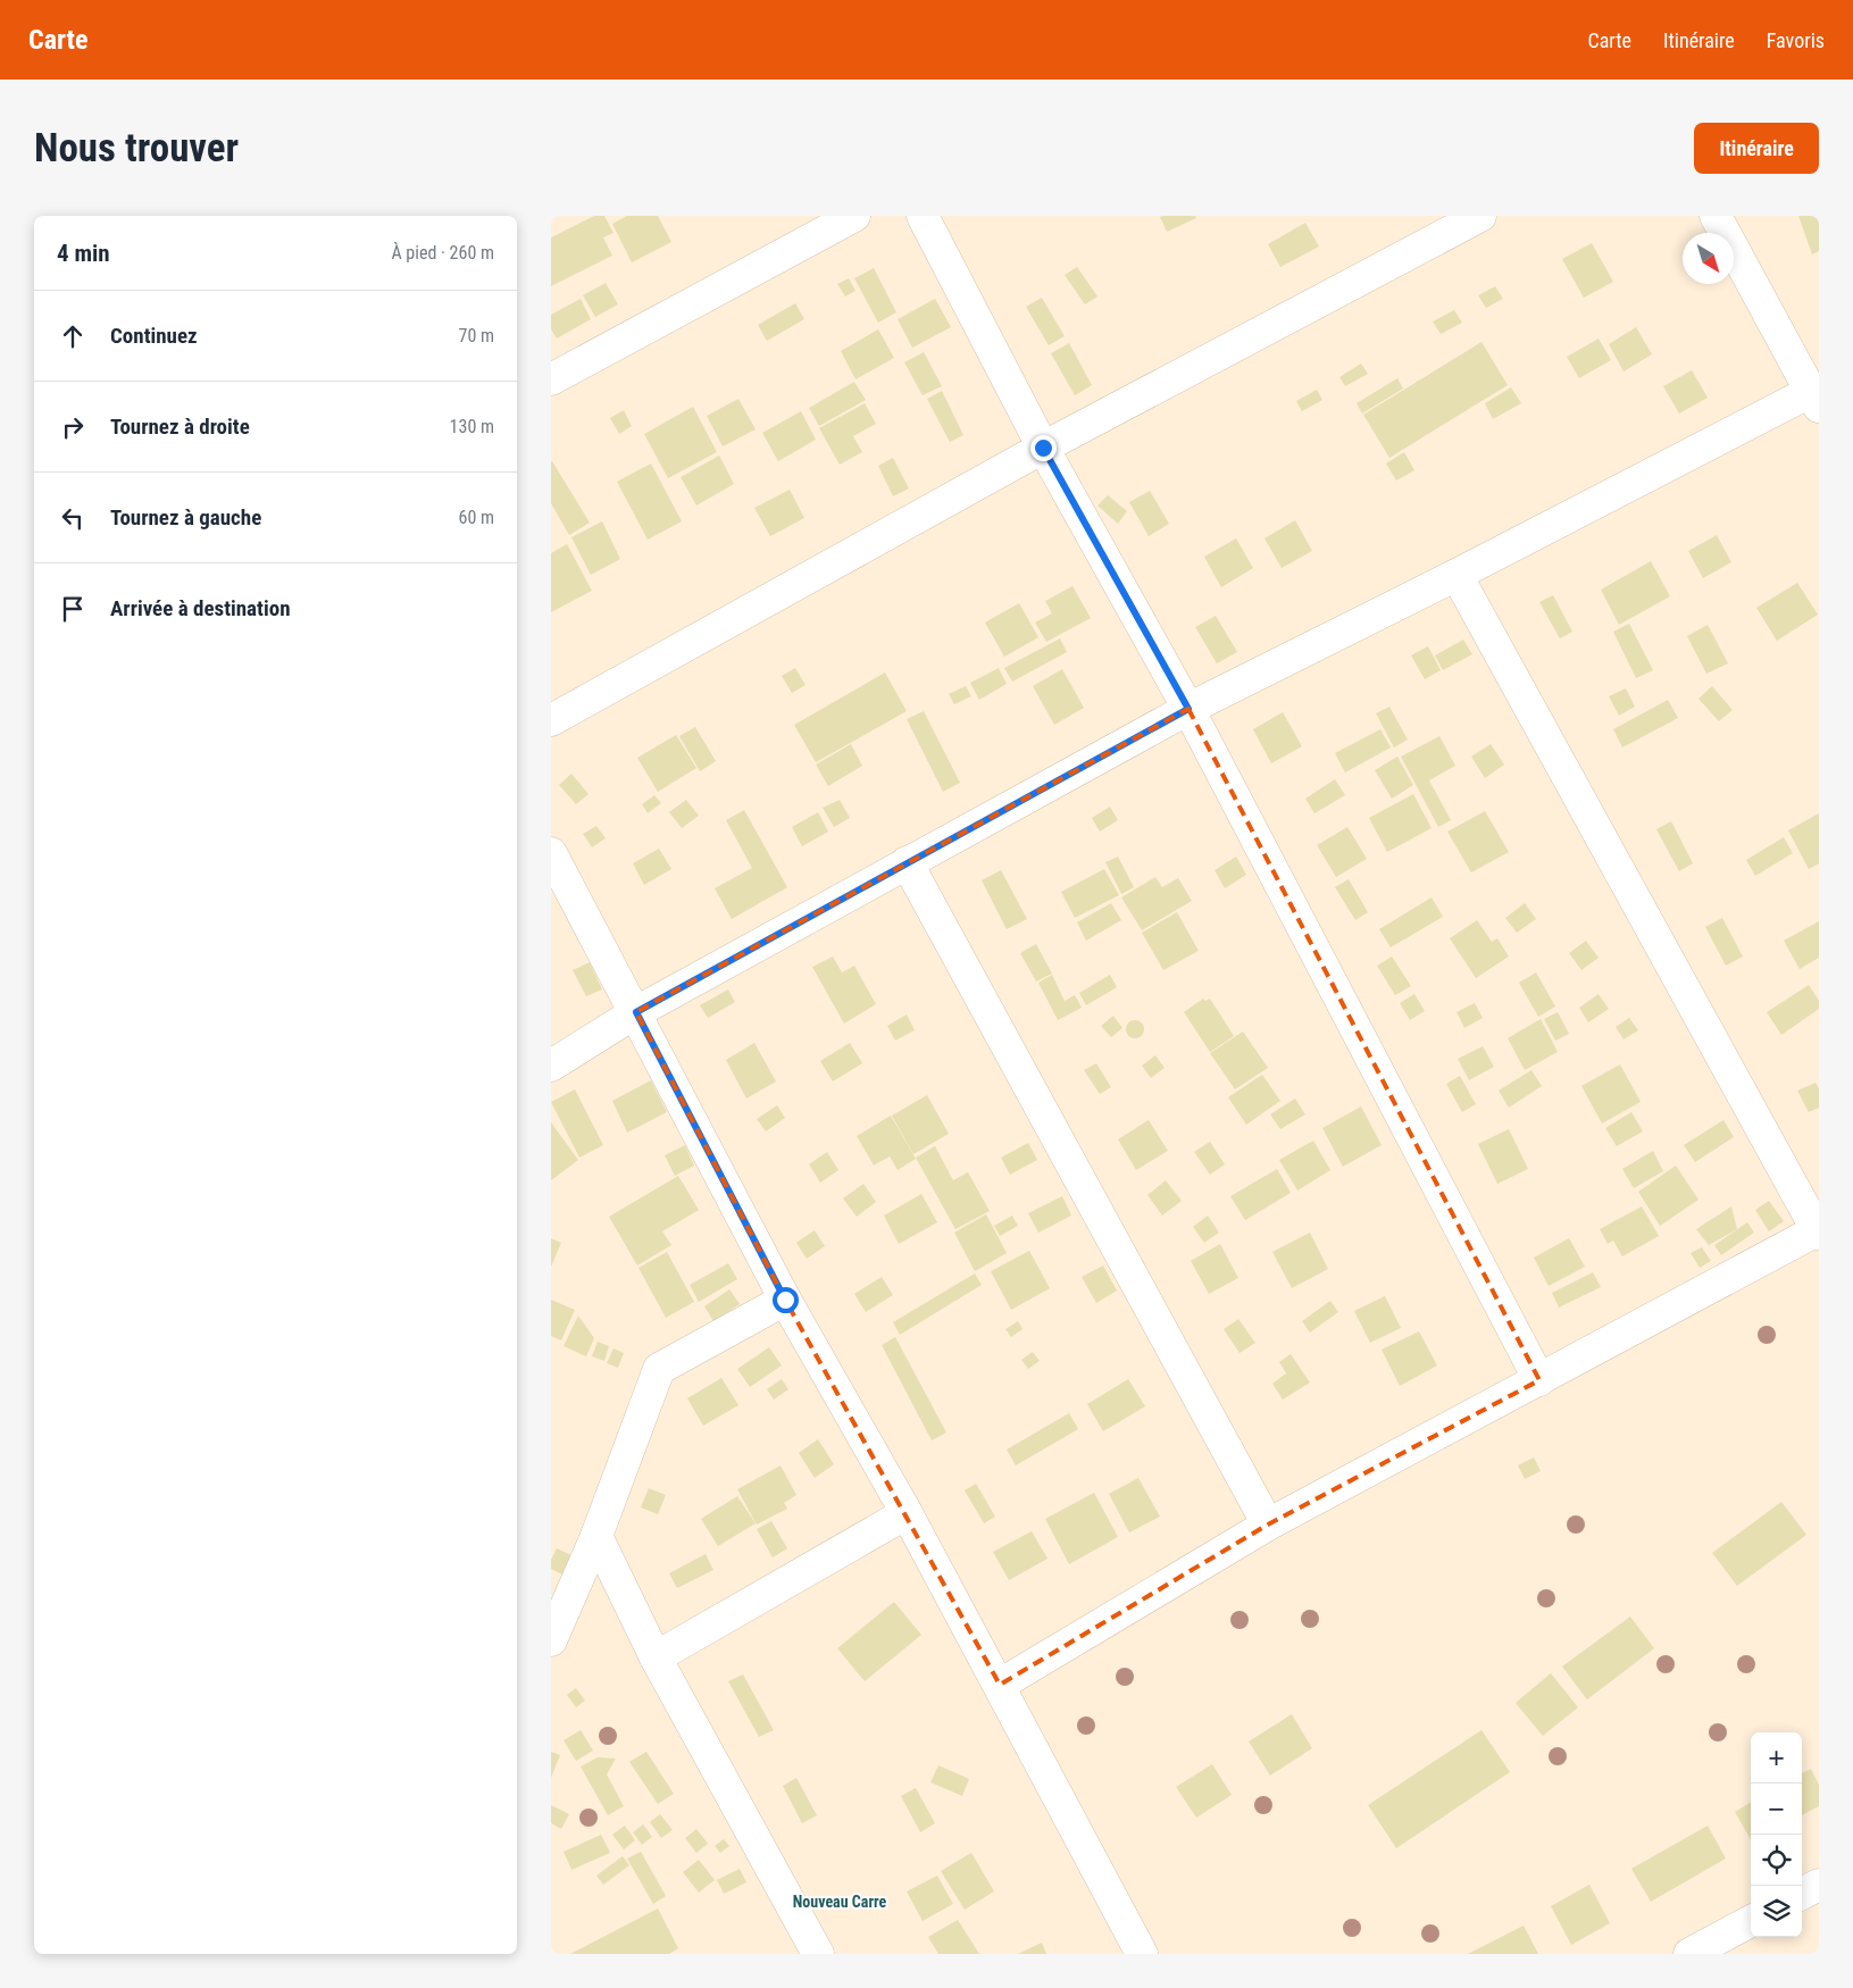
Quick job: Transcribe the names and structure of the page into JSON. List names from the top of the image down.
{
  "districts": ["Nouveau Carre"],
  "north": "bottom right",
  "page": {
    "header": "Carte",
    "nav": ["Carte", "Itinéraire", "Favoris"],
    "buttons": "Itinéraire",
    "title": "Nous trouver",
    "heading": ["4 min", "À pied · 260 m"],
    "list": [
      ["Continuez", "70 m"],
      ["Tournez à droite", "130 m"],
      ["Tournez à gauche", "60 m"],
      "Arrivée à destination"
    ],
    "map_buttons": ["+", "−"]
  }
}
